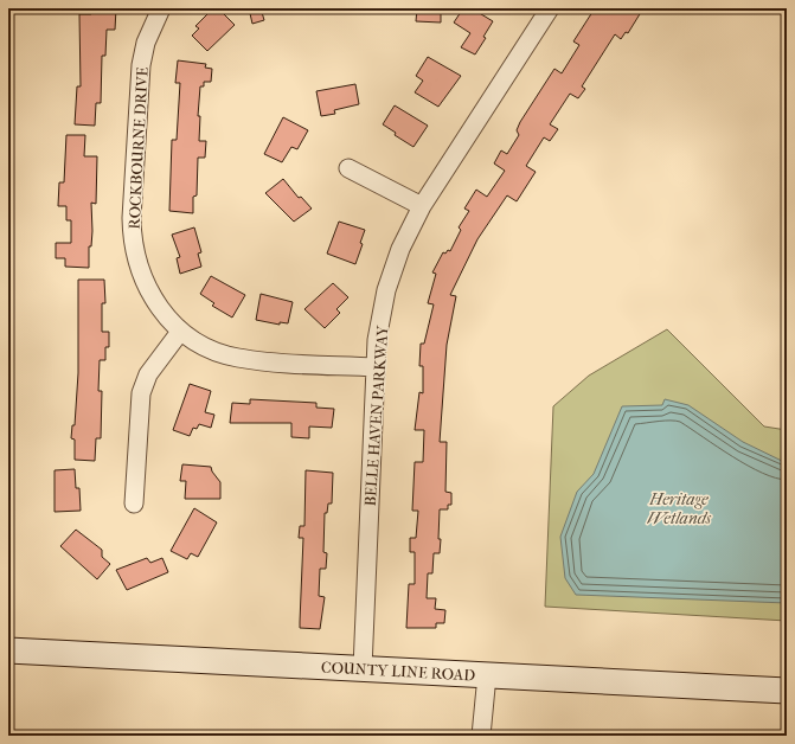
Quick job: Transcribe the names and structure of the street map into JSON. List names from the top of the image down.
{
  "streets": {
    "main road": ["COUNTY LINE ROAD"],
    "street": ["ROCKBOURNE DRIVE", "BELLE HAVEN PARKWAY"]
  },
  "crossings": [
    ["ROCKBOURNE DRIVE", "BELLE HAVEN PARKWAY"],
    ["BELLE HAVEN PARKWAY", "COUNTY LINE ROAD"]
  ],
  "water": ["Heritage Wetlands"]
}
